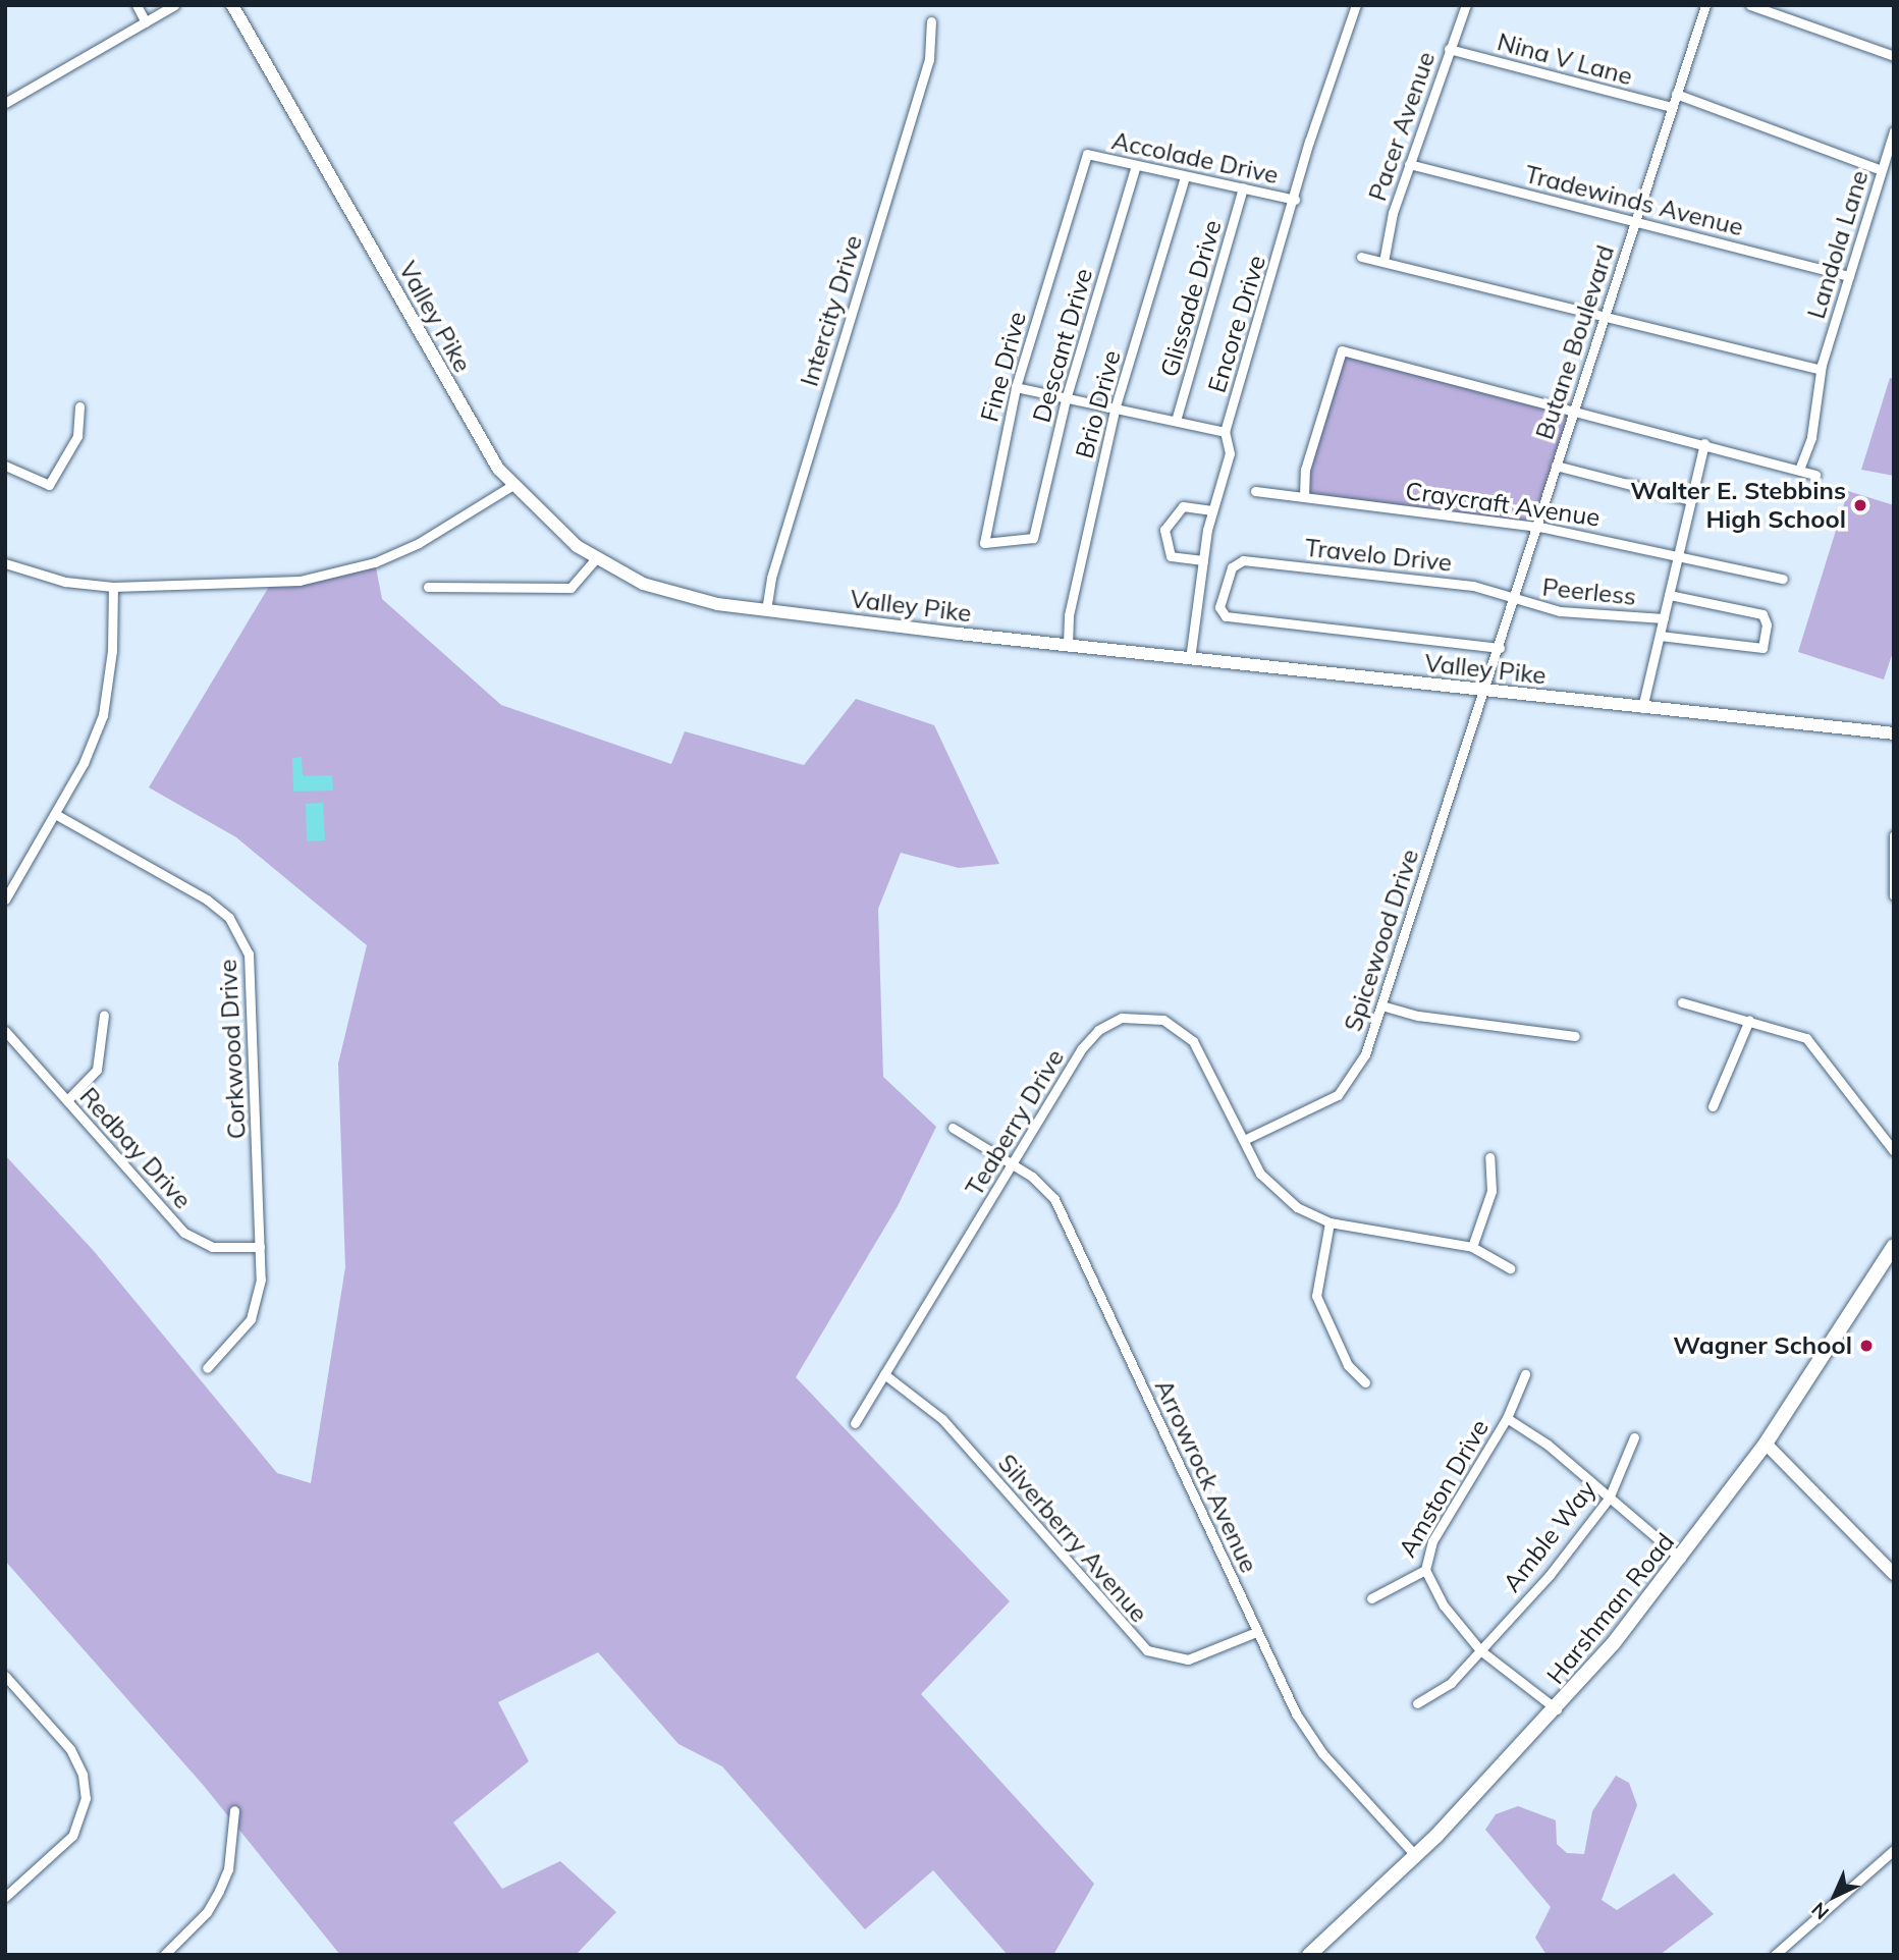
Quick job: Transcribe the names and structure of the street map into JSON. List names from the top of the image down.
{
  "streets": {
    "main road": ["Harshman Road"],
    "street": [
      "Nina V Lane",
      "Pacer Avenue",
      "Accolade Drive",
      "Tradewinds Avenue",
      "Landola Lane",
      "Glissade Drive",
      "Intercity Drive",
      "Valley Pike",
      "Encore Drive",
      "Butane Boulevard",
      "Descant Drive",
      "Fine Drive",
      "Brio Drive",
      "Craycraft Avenue",
      "Travelo Drive",
      "Peerless",
      "Spicewood Drive",
      "Corkwood Drive",
      "Teaberry Drive",
      "Redbay Drive",
      "Arrowrock Avenue",
      "Amston Drive",
      "Amble Way",
      "Silverberry Avenue"
    ]
  },
  "crossings": [
    ["Nina V Lane", "Pacer Avenue"],
    ["Nina V Lane", "Butane Boulevard"],
    ["Pacer Avenue", "Tradewinds Avenue"],
    ["Accolade Drive", "Glissade Drive"],
    ["Accolade Drive", "Encore Drive"],
    ["Accolade Drive", "Descant Drive"],
    ["Accolade Drive", "Fine Drive"],
    ["Accolade Drive", "Brio Drive"],
    ["Tradewinds Avenue", "Landola Lane"],
    ["Tradewinds Avenue", "Butane Boulevard"],
    ["Intercity Drive", "Valley Pike"],
    ["Valley Pike", "Encore Drive"],
    ["Valley Pike", "Butane Boulevard"],
    ["Valley Pike", "Brio Drive"],
    ["Valley Pike", "Spicewood Drive"],
    ["Butane Boulevard", "Craycraft Avenue"],
    ["Butane Boulevard", "Travelo Drive"],
    ["Butane Boulevard", "Peerless"],
    ["Butane Boulevard", "Spicewood Drive"],
    ["Descant Drive", "Fine Drive"],
    ["Travelo Drive", "Peerless"],
    ["Spicewood Drive", "Teaberry Drive"],
    ["Corkwood Drive", "Redbay Drive"],
    ["Teaberry Drive", "Arrowrock Avenue"],
    ["Teaberry Drive", "Silverberry Avenue"],
    ["Arrowrock Avenue", "Silverberry Avenue"],
    ["Arrowrock Avenue", "Harshman Road"]
  ],
  "places": ["Walter E. Stebbins High School", "Wagner School"],
  "north": "bottom left"
}
